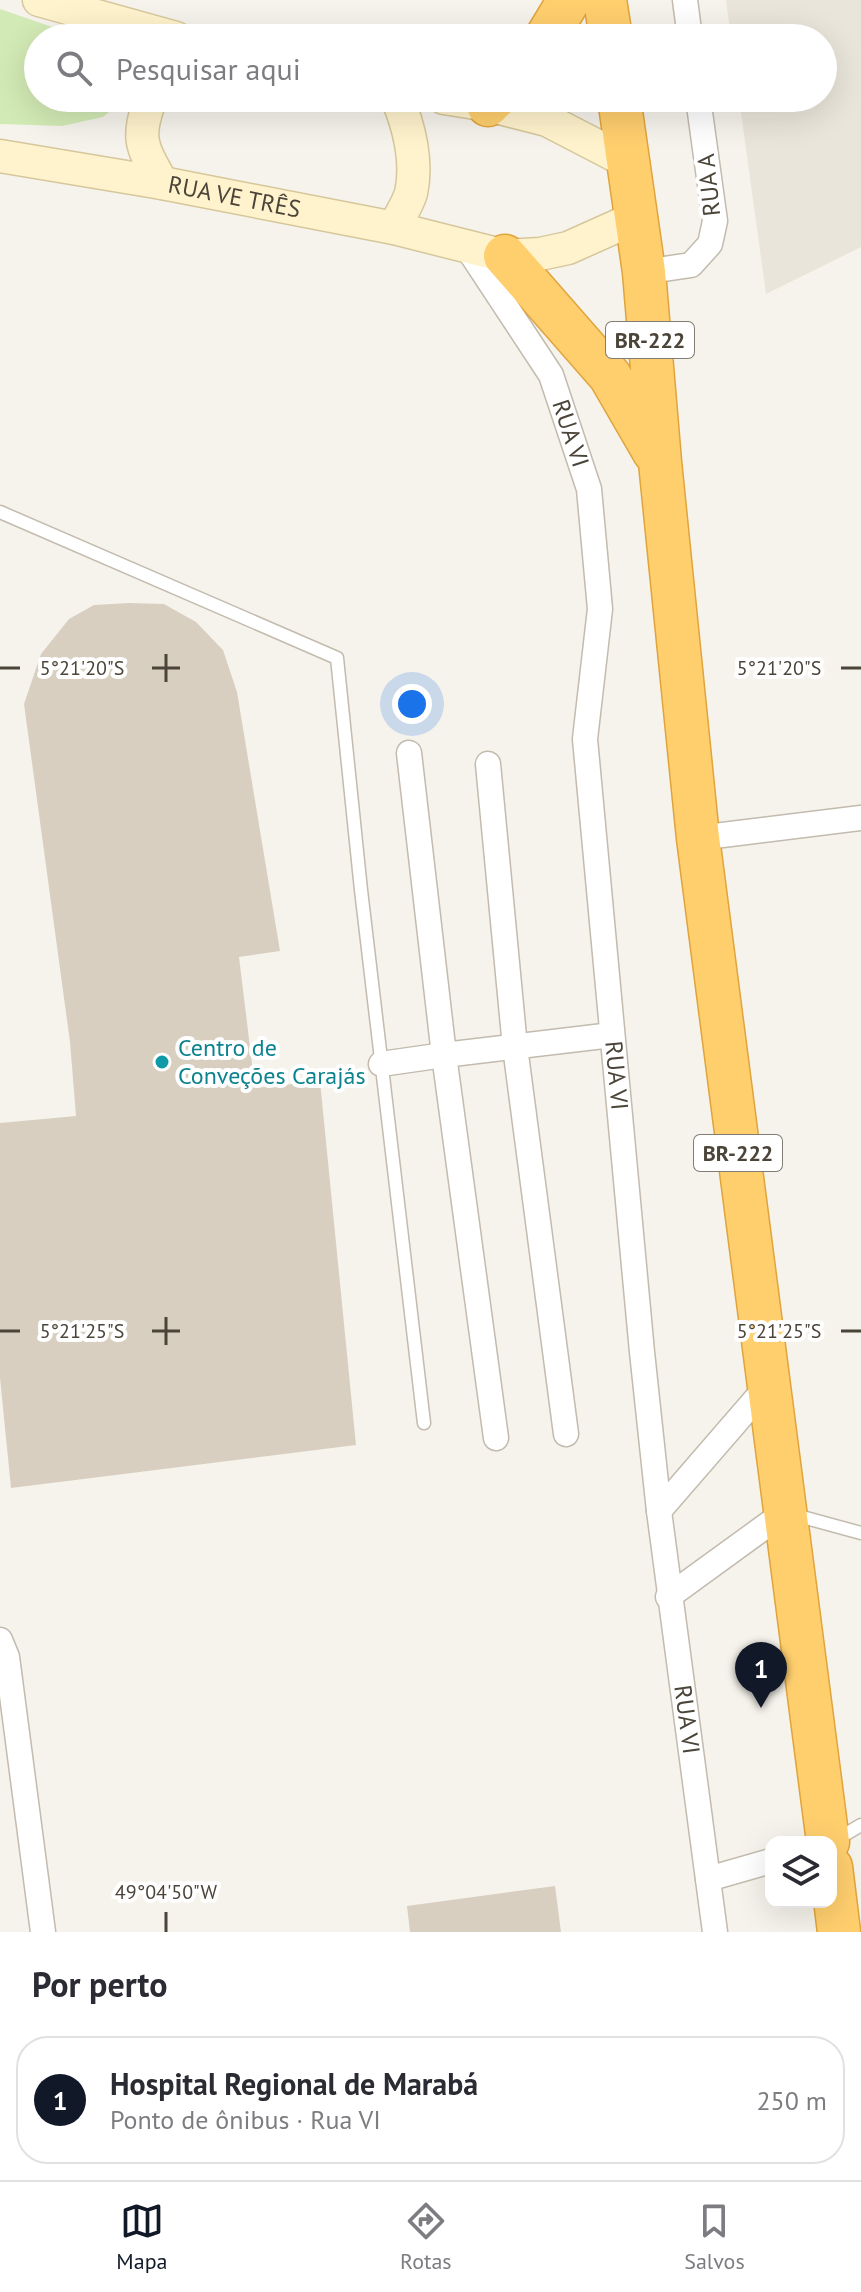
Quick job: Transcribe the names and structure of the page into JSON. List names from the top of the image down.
{
  "streets": {
    "highway": ["BR-222"],
    "main road": ["RUA VE TRÊS"],
    "street": ["RUA A", "RUA VI"]
  },
  "crossings": [
    ["RUA A", "BR-222"],
    ["RUA VE TRÊS", "RUA VI"]
  ],
  "places": ["Centro de Conveções Carajás"],
  "page": {
    "search": "Pesquisar aqui",
    "pins": "1",
    "heading": "Por perto",
    "list": [
      {
        "mark": "1",
        "name": "Hospital Regional de Marabá",
        "note": "Ponto de ônibus · Rua VI",
        "value": "250 m"
      }
    ],
    "nav": ["Mapa", "Rotas", "Salvos"]
  },
  "coordinates": ["5°21'20\"S", "5°21'25\"S", "49°04'50\"W"]
}
